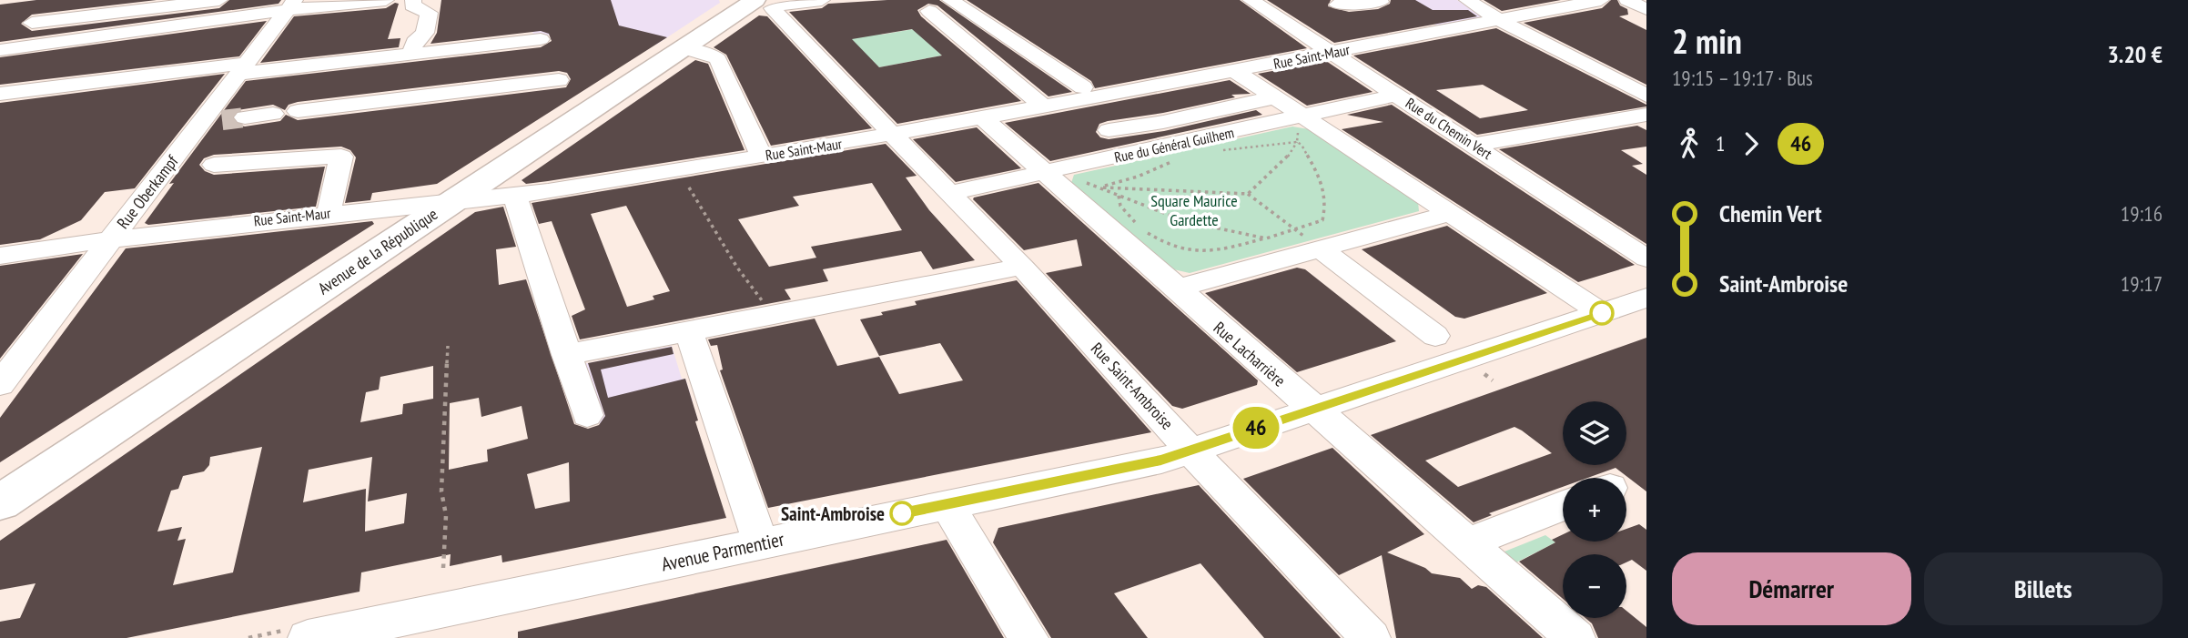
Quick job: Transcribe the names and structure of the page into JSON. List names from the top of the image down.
{
  "streets": {
    "main road": ["Avenue de la République"],
    "street": [
      "Rue Saint-Maur",
      "Rue du Chemin Vert",
      "Rue du Général Guilhem",
      "Rue Oberkampf",
      "Rue Lacharrière",
      "Rue Saint-Ambroise",
      "Avenue Parmentier"
    ]
  },
  "crossings": [
    ["Rue Saint-Maur", "Rue du Chemin Vert"],
    ["Rue Saint-Maur", "Rue Oberkampf"],
    ["Rue Saint-Maur", "Avenue de la République"],
    ["Rue Saint-Maur", "Rue Lacharrière"],
    ["Rue Saint-Maur", "Rue Saint-Ambroise"],
    ["Rue du Chemin Vert", "Rue du Général Guilhem"],
    ["Rue du Général Guilhem", "Rue Lacharrière"],
    ["Rue du Général Guilhem", "Rue Saint-Ambroise"],
    ["Rue Lacharrière", "Avenue Parmentier"],
    ["Rue Saint-Ambroise", "Avenue Parmentier"]
  ],
  "parks": ["Square Maurice Gardette"],
  "places": ["Saint-Ambroise"],
  "lines": ["bus line 46"],
  "page": {
    "on_map": "46",
    "heading": ["2 min", "19:15 – 19:17 · Bus", "3.20 €"],
    "legs": ["1", "46"],
    "list": [
      {
        "name": "Chemin Vert",
        "value": "19:16"
      },
      {
        "name": "Saint-Ambroise",
        "value": "19:17"
      }
    ],
    "map_buttons": ["+", "−"],
    "buttons": ["Démarrer", "Billets"]
  }
}
